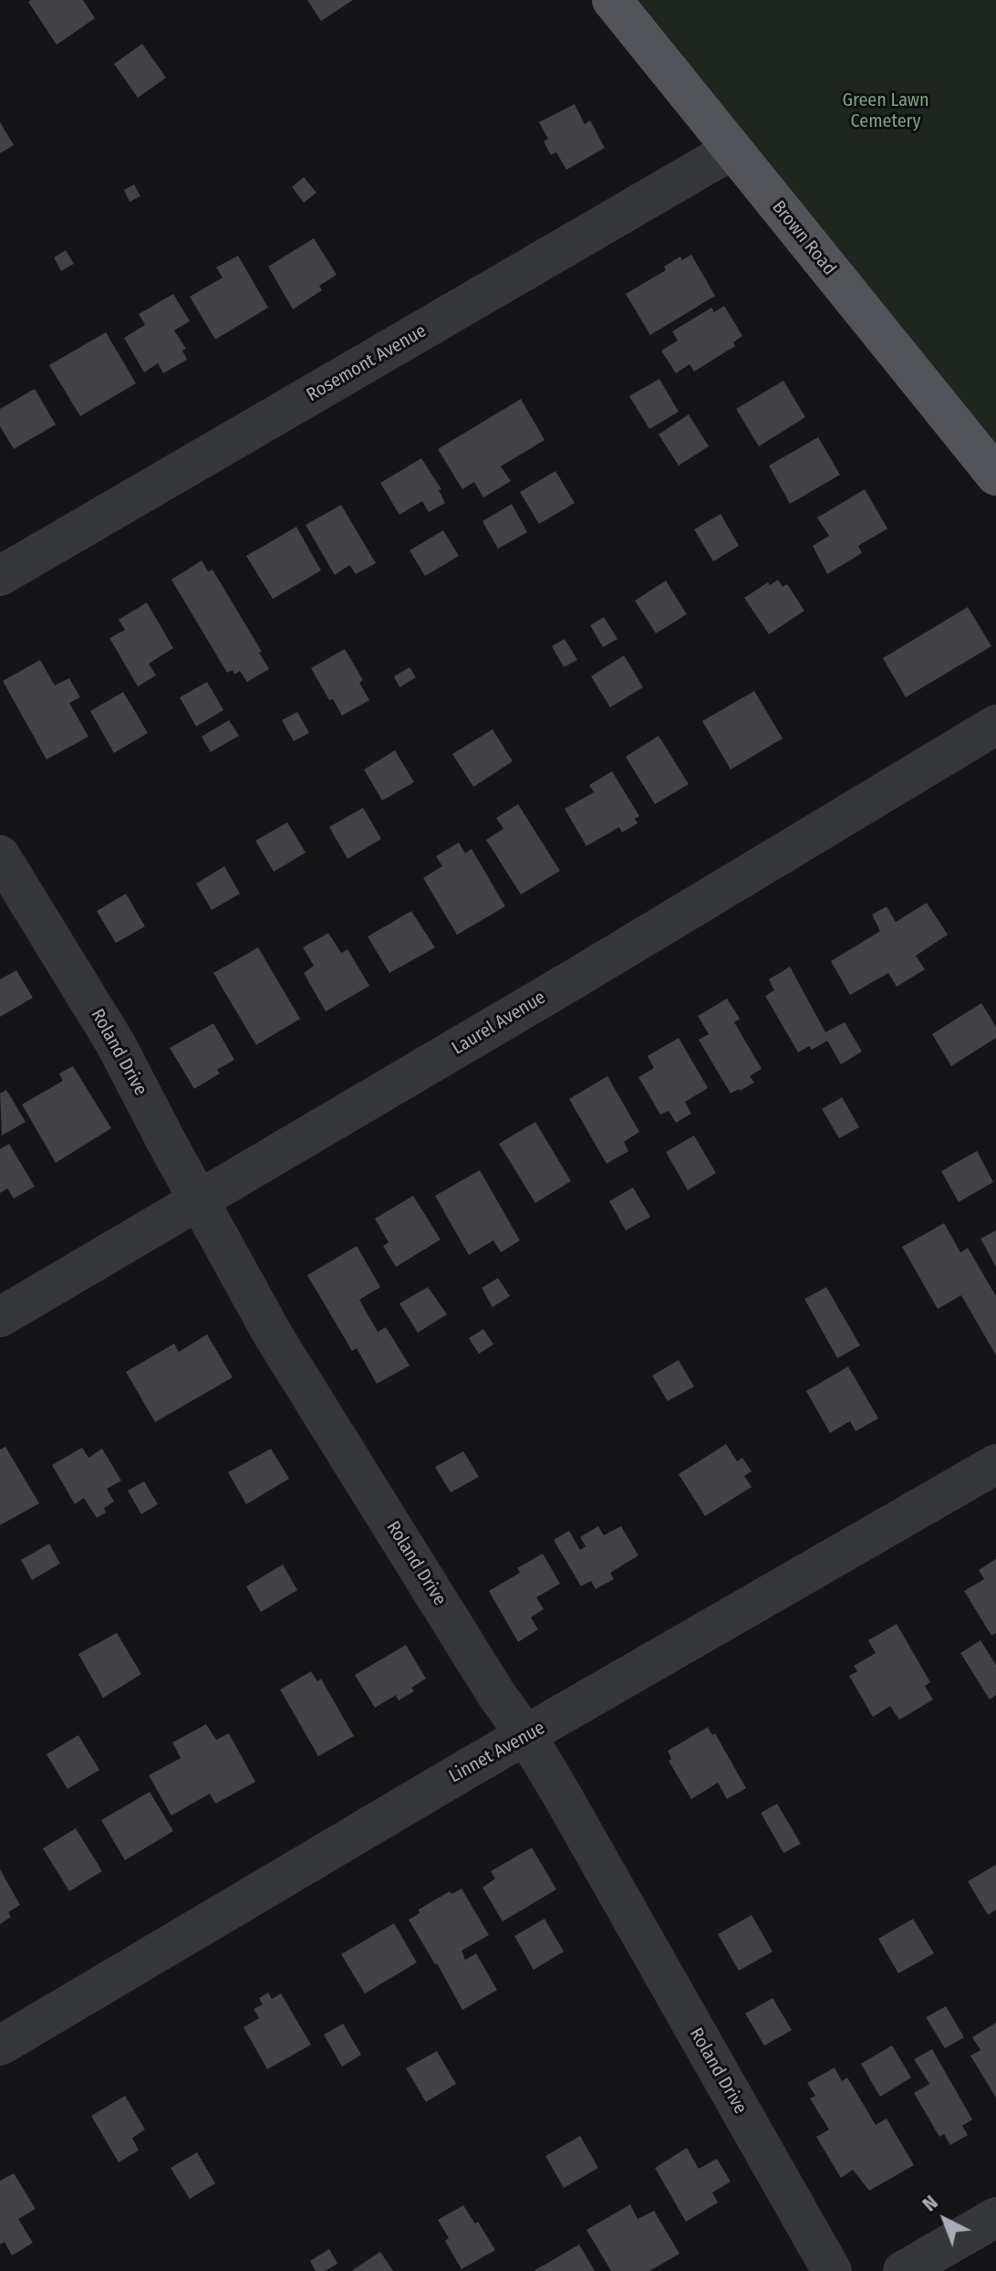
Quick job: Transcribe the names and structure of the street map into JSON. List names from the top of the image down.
{
  "streets": {
    "main road": ["Brown Road"],
    "street": [
      "Rosemont Avenue",
      "Laurel Avenue",
      "Roland Drive",
      "Linnet Avenue"
    ]
  },
  "crossings": [
    ["Brown Road", "Rosemont Avenue"],
    ["Laurel Avenue", "Roland Drive"],
    ["Roland Drive", "Linnet Avenue"]
  ],
  "parks": ["Green Lawn Cemetery"],
  "north": "top left"
}
